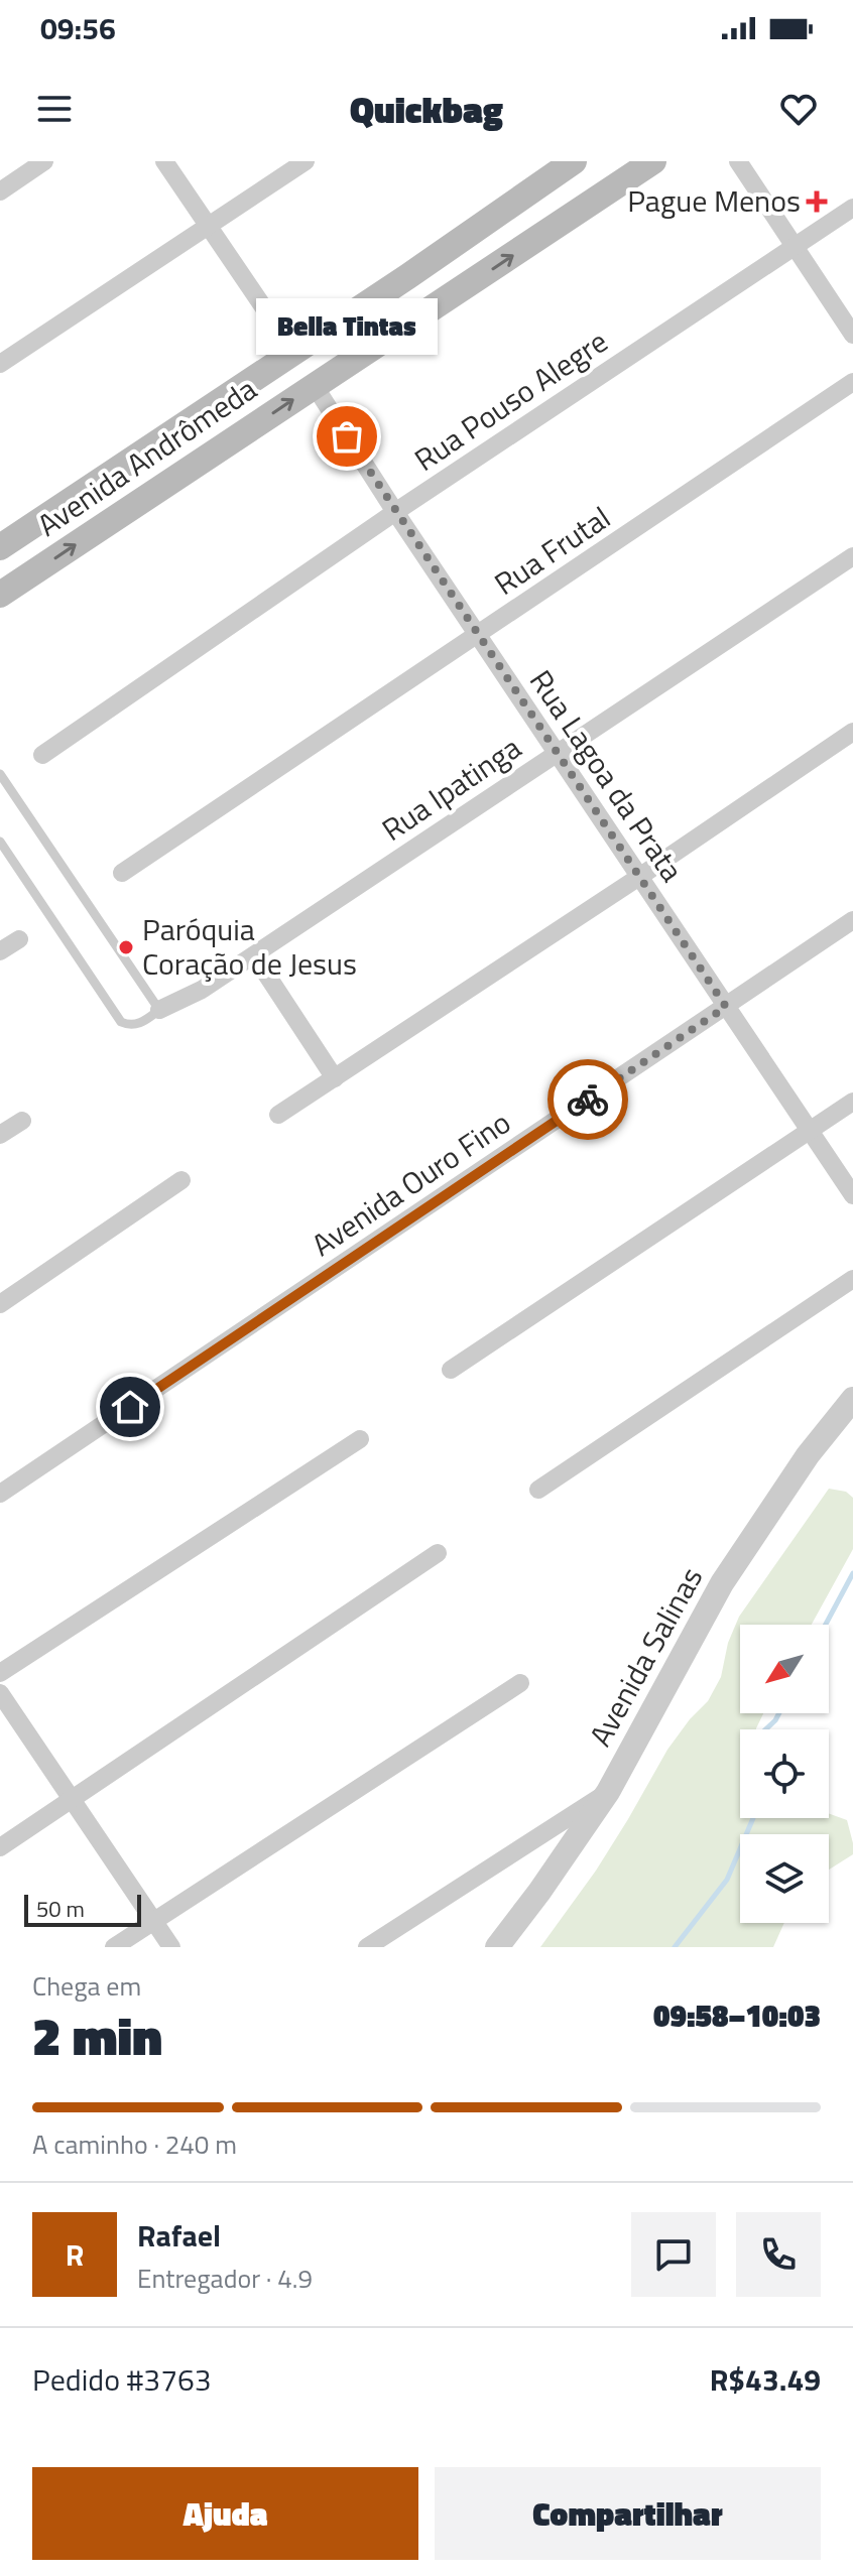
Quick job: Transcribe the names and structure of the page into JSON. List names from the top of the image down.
{
  "streets": {
    "main road": ["Avenida Andrômeda"],
    "street": [
      "Rua Pouso Alegre",
      "Rua Frutal",
      "Rua Lagoa da Prata",
      "Rua Ipatinga",
      "Avenida Ouro Fino",
      "Avenida Salinas"
    ]
  },
  "crossings": [
    ["Rua Pouso Alegre", "Rua Lagoa da Prata"],
    ["Avenida Andrômeda", "Rua Lagoa da Prata"],
    ["Rua Frutal", "Rua Lagoa da Prata"],
    ["Rua Lagoa da Prata", "Rua Ipatinga"],
    ["Rua Lagoa da Prata", "Avenida Ouro Fino"]
  ],
  "places": {
    "health": ["Pague Menos"],
    "other": ["Bella Tintas", "Paróquia Coração de Jesus"]
  },
  "scale_bar": "50 m",
  "north": "bottom left",
  "page": {
    "status": "09:56",
    "header": "Quickbag",
    "bubble": "Bella Tintas",
    "scale": "50 m",
    "heading": ["2 min", "Chega em", "09:58–10:03"],
    "panel": [
      "Rafael",
      "Entregador · 4.9",
      "Pedido #3763",
      "R$43.49"
    ],
    "bar": "A caminho · 240 m",
    "round": "R",
    "buttons": ["Ajuda", "Compartilhar"]
  }
}
